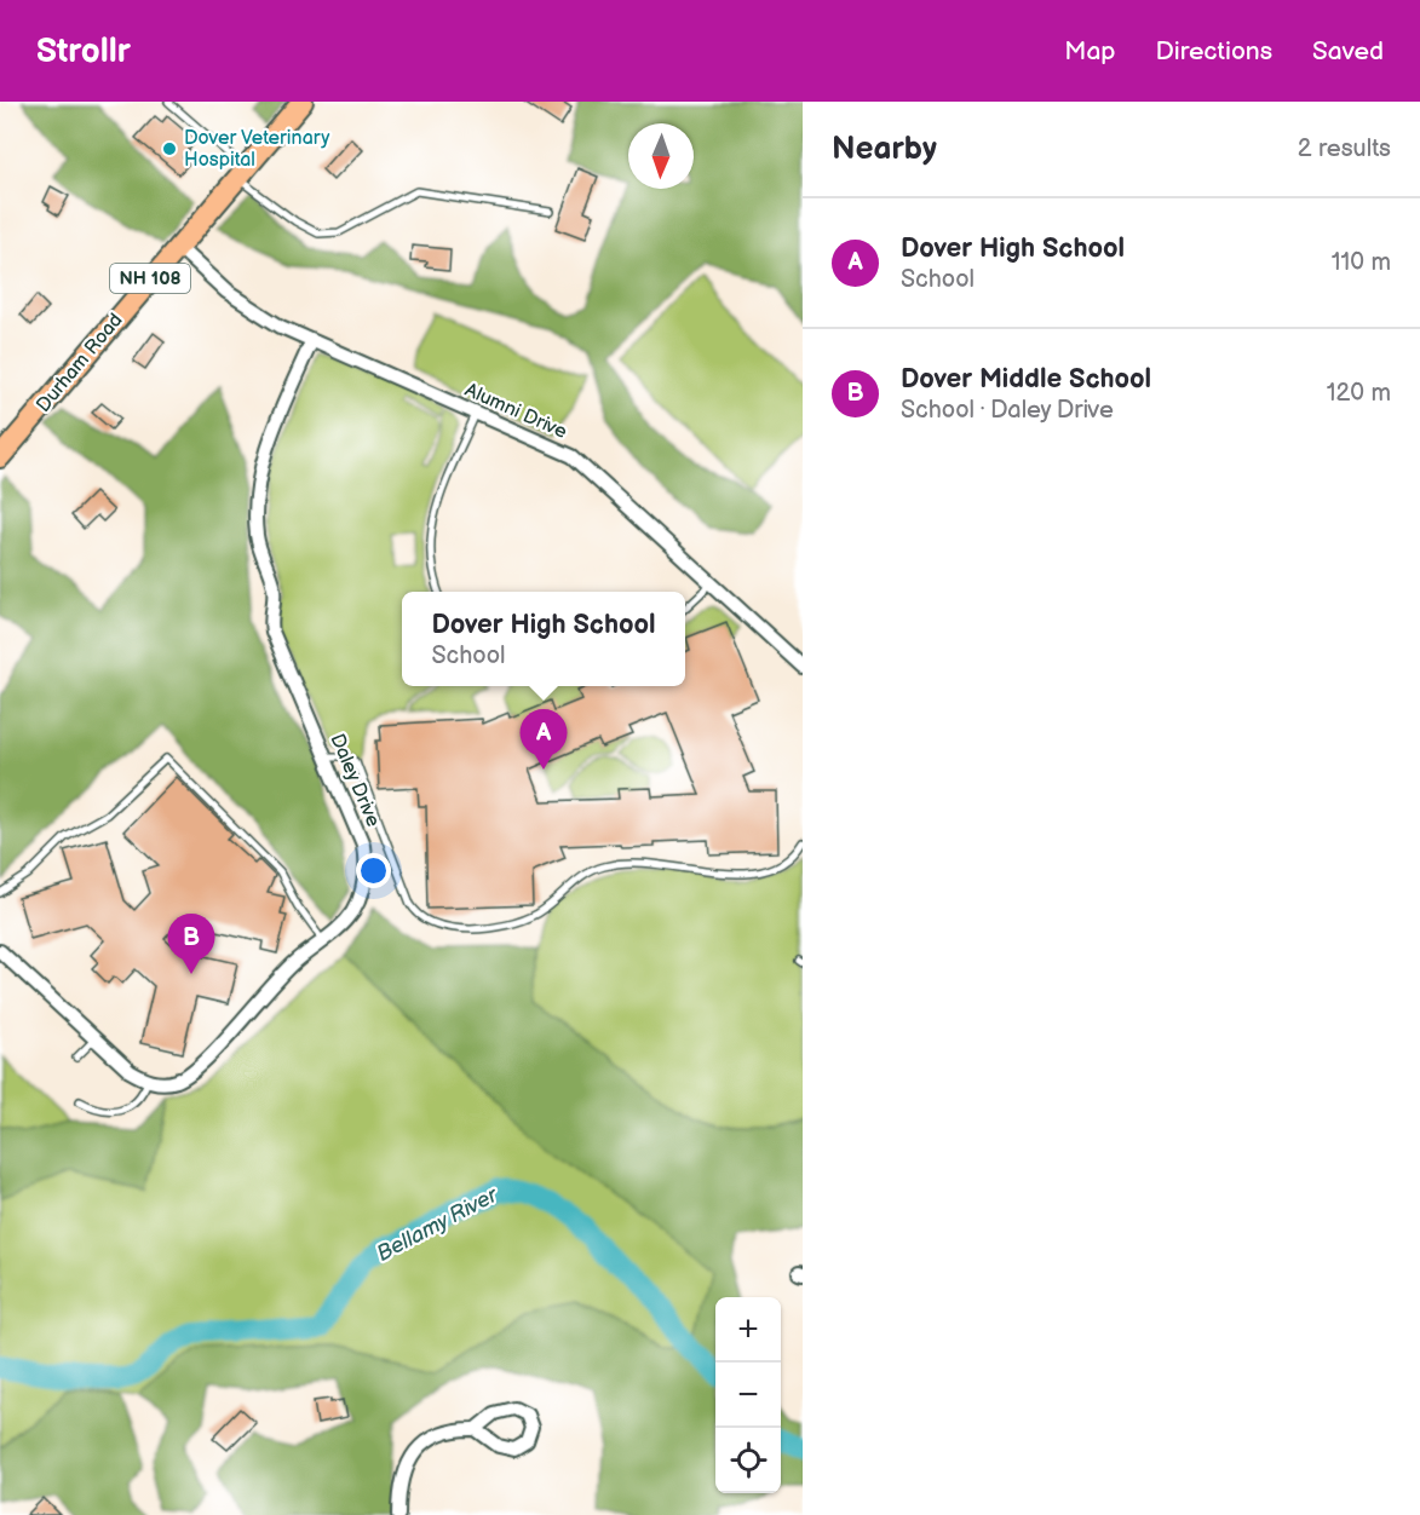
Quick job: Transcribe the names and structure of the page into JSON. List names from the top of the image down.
{
  "streets": {
    "main road": ["NH 108", "Durham Road"],
    "street": ["Alumni Drive", "Daley Drive"]
  },
  "crossings": [
    ["Durham Road", "Alumni Drive"],
    ["Alumni Drive", "Daley Drive"]
  ],
  "water": ["Bellamy River"],
  "places": ["Dover Veterinary Hospital"],
  "north": "bottom",
  "page": {
    "header": "Strollr",
    "nav": ["Map", "Directions", "Saved"],
    "heading": ["Nearby", "2 results"],
    "list": [
      {
        "mark": "A",
        "name": "Dover High School",
        "note": "School",
        "value": "110 m"
      },
      {
        "mark": "B",
        "name": "Dover Middle School",
        "note": "School · Daley Drive",
        "value": "120 m"
      }
    ],
    "popup": ["Dover High School", "School"],
    "pins": ["A", "B"],
    "map_buttons": ["+", "−"]
  }
}
